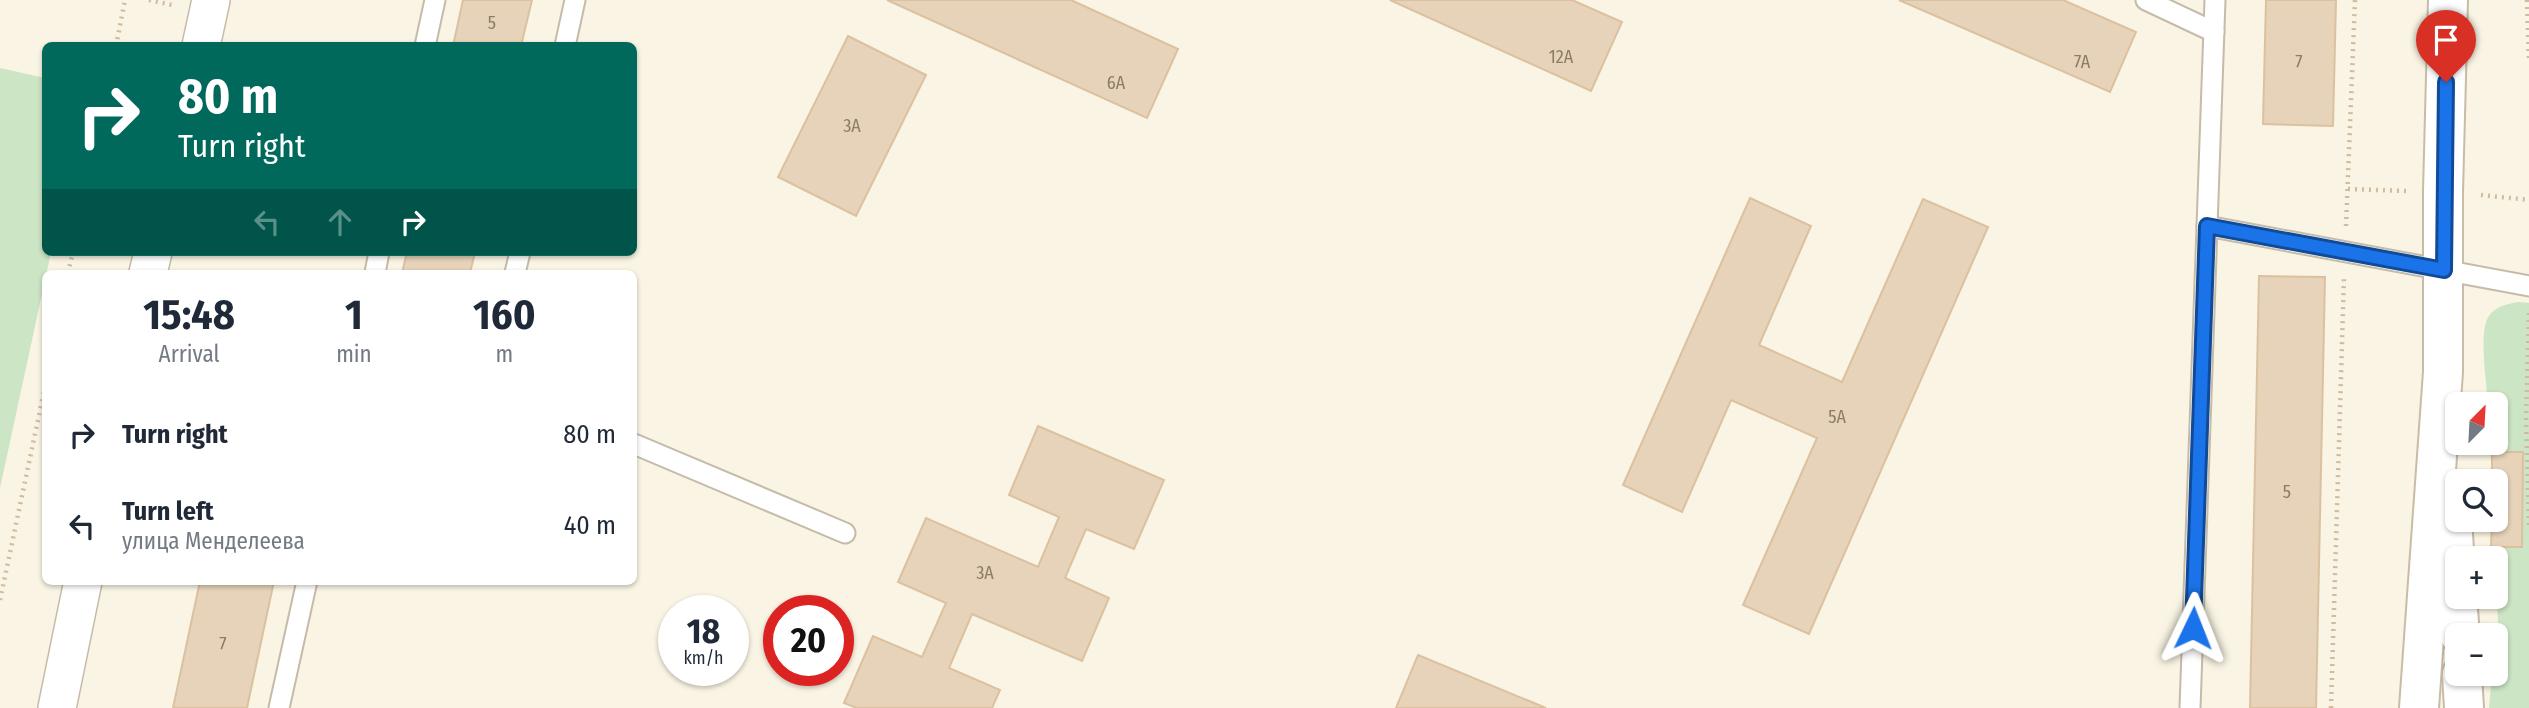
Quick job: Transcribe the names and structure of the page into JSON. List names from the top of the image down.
{
  "house_numbers": [
    "5",
    "12А",
    "7А",
    "7",
    "6А",
    "3А",
    "5А",
    "5",
    "3А",
    "7"
  ],
  "north": "top right",
  "page": {
    "turn": ["80 m", "Turn right"],
    "eta": [
      "15:48",
      "Arrival",
      "1",
      "min",
      "160",
      "m"
    ],
    "list": [
      {
        "name": "Turn right",
        "value": "80 m"
      },
      {
        "name": "Turn left",
        "note": "улица Менделеева",
        "value": "40 m"
      }
    ],
    "map_buttons": ["+", "−"],
    "speed": "18 km/h",
    "limit": "20"
  }
}
